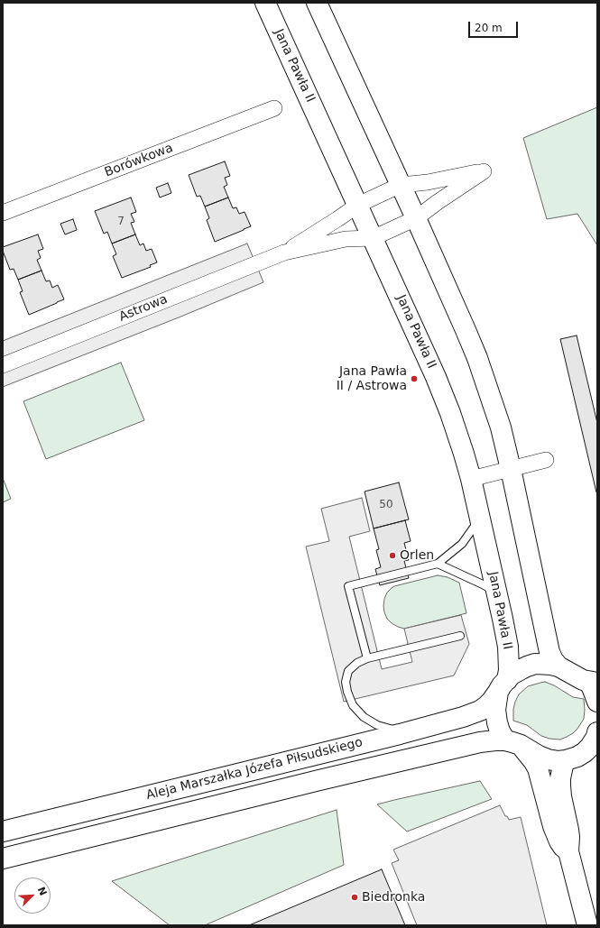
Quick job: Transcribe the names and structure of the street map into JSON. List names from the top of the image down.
{
  "streets": {
    "street": [
      "Jana Pawła II",
      "Borówkowa",
      "Astrowa",
      "Aleja Marszałka Józefa Piłsudskiego"
    ]
  },
  "crossings": [
    ["Jana Pawła II", "Astrowa"],
    ["Jana Pawła II", "Aleja Marszałka Józefa Piłsudskiego"]
  ],
  "places": ["Jana Pawła II / Astrowa", "Orlen", "Biedronka"],
  "house_numbers": ["7", "50"],
  "scale_bar": "20 m",
  "north": "top right"
}
